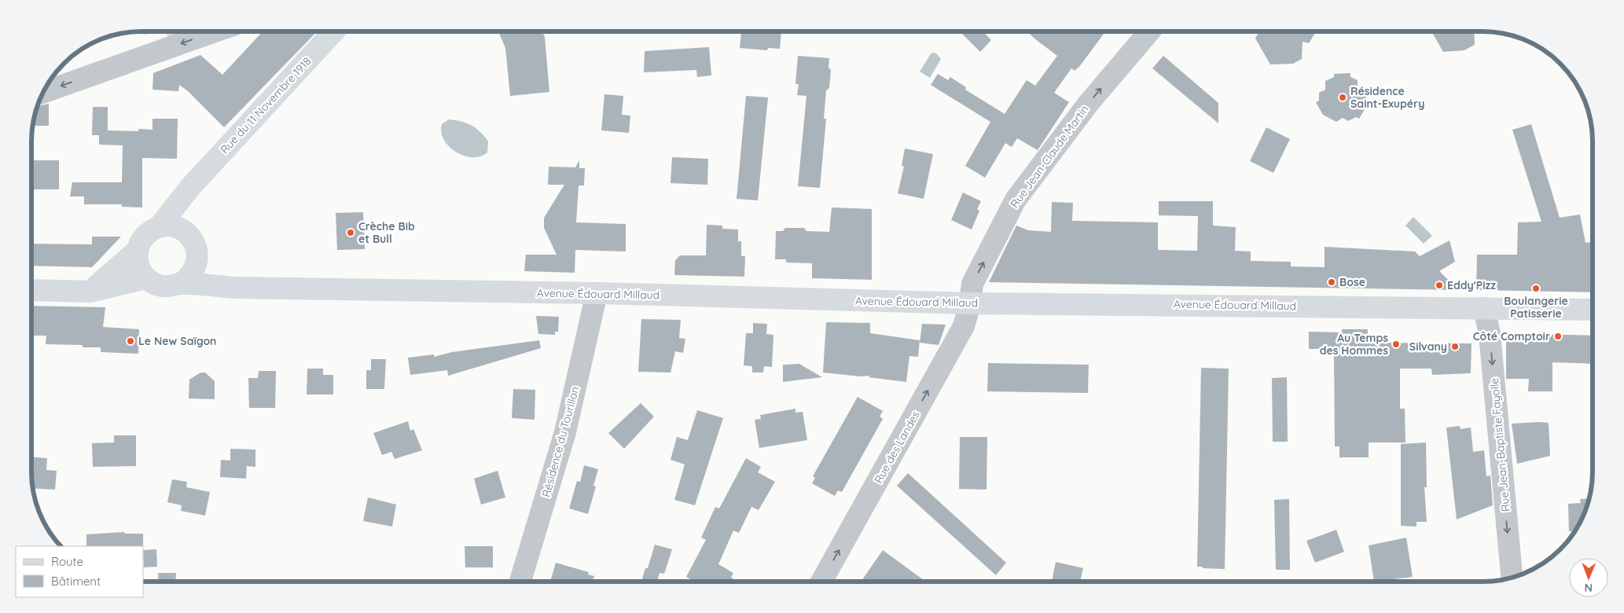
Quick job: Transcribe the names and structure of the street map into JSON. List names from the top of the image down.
{
  "streets": {
    "main road": ["Rue du 11 Novembre 1918", "Avenue Édouard Millaud"],
    "street": [
      "Rue Jean-Claude Martin",
      "Résidence du Tourillon",
      "Rue Jean-Baptiste Fayolle",
      "Rue des Landes"
    ]
  },
  "crossings": [
    ["Rue du 11 Novembre 1918", "Avenue Édouard Millaud"],
    ["Rue Jean-Claude Martin", "Avenue Édouard Millaud"],
    ["Rue Jean-Claude Martin", "Rue des Landes"],
    ["Avenue Édouard Millaud", "Résidence du Tourillon"],
    ["Avenue Édouard Millaud", "Rue Jean-Baptiste Fayolle"],
    ["Avenue Édouard Millaud", "Rue des Landes"]
  ],
  "one_way": ["Rue Jean-Claude Martin", "Rue Jean-Baptiste Fayolle", "Rue des Landes"],
  "places": [
    "Résidence Saint-Exupéry",
    "Crèche Bib et Bull",
    "Bose",
    "Eddy'Pizz",
    "Boulangerie Patisserie",
    "Côté Comptoir",
    "Le New Saïgon",
    "Au Temps des Hommes",
    "Silvany"
  ],
  "legend": ["Route", "Bâtiment"],
  "north": "bottom"
}
